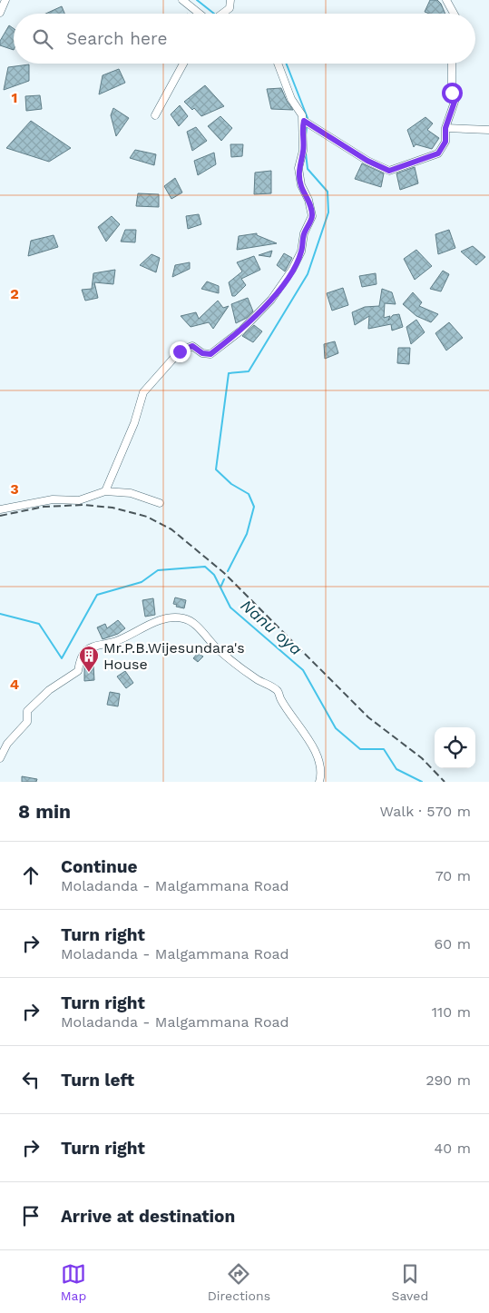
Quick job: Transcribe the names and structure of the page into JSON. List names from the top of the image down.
{
  "water": ["Nanu oya"],
  "places": {
    "building": ["Mr.P.B.Wijesundara's House"]
  },
  "page": {
    "search": "Search here",
    "heading": ["8 min", "Walk · 570 m"],
    "list": [
      ["Continue", "Moladanda - Malgammana Road", "70 m"],
      ["Turn right", "Moladanda - Malgammana Road", "60 m"],
      ["Turn right", "Moladanda - Malgammana Road", "110 m"],
      ["Turn left", "290 m"],
      ["Turn right", "40 m"],
      "Arrive at destination"
    ],
    "nav": ["Map", "Directions", "Saved"]
  },
  "grid": {
    "rows": [
      "1",
      "2",
      "3",
      "4"
    ]
  }
}
